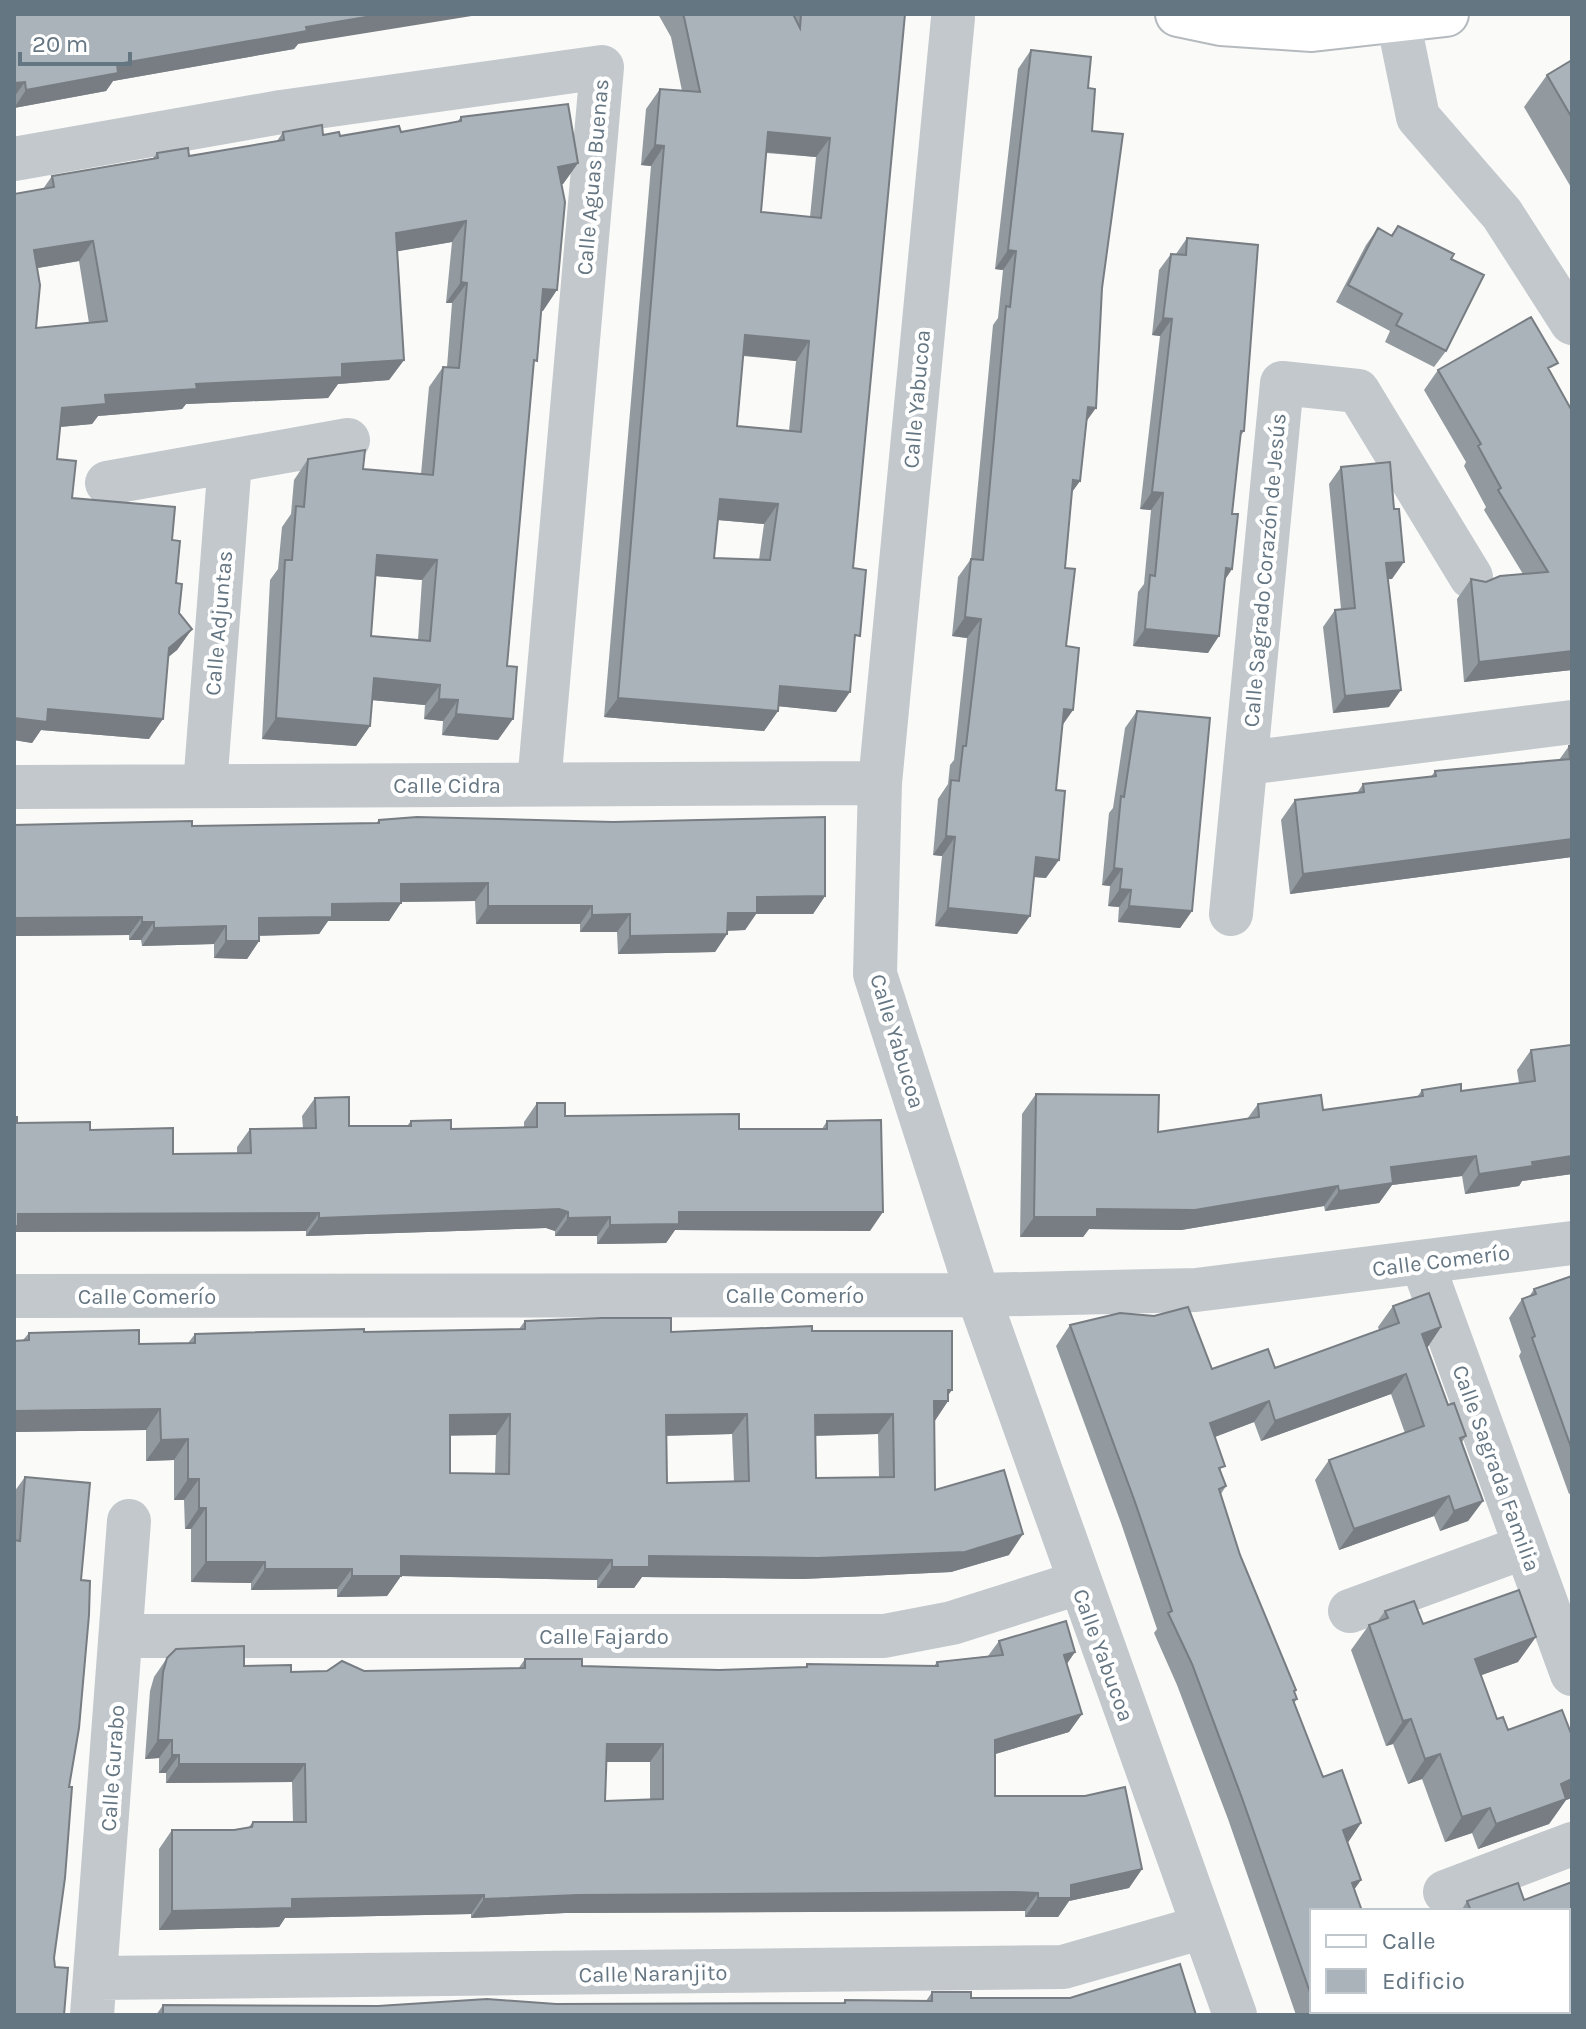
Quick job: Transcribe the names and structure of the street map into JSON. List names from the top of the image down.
{
  "streets": {
    "street": [
      "Calle Aguas Buenas",
      "Calle Yabucoa",
      "Calle Sagrado Corazón de Jesús",
      "Calle Adjuntas",
      "Calle Cidra",
      "Calle Comerío",
      "Calle Sagrada Familia",
      "Calle Fajardo",
      "Calle Gurabo",
      "Calle Naranjito"
    ]
  },
  "crossings": [
    ["Calle Aguas Buenas", "Calle Cidra"],
    ["Calle Yabucoa", "Calle Cidra"],
    ["Calle Yabucoa", "Calle Comerío"],
    ["Calle Yabucoa", "Calle Fajardo"],
    ["Calle Yabucoa", "Calle Naranjito"],
    ["Calle Adjuntas", "Calle Cidra"],
    ["Calle Comerío", "Calle Sagrada Familia"],
    ["Calle Fajardo", "Calle Gurabo"],
    ["Calle Gurabo", "Calle Naranjito"]
  ],
  "legend": ["Calle", "Edificio"],
  "scale_bar": "20 m"
}
